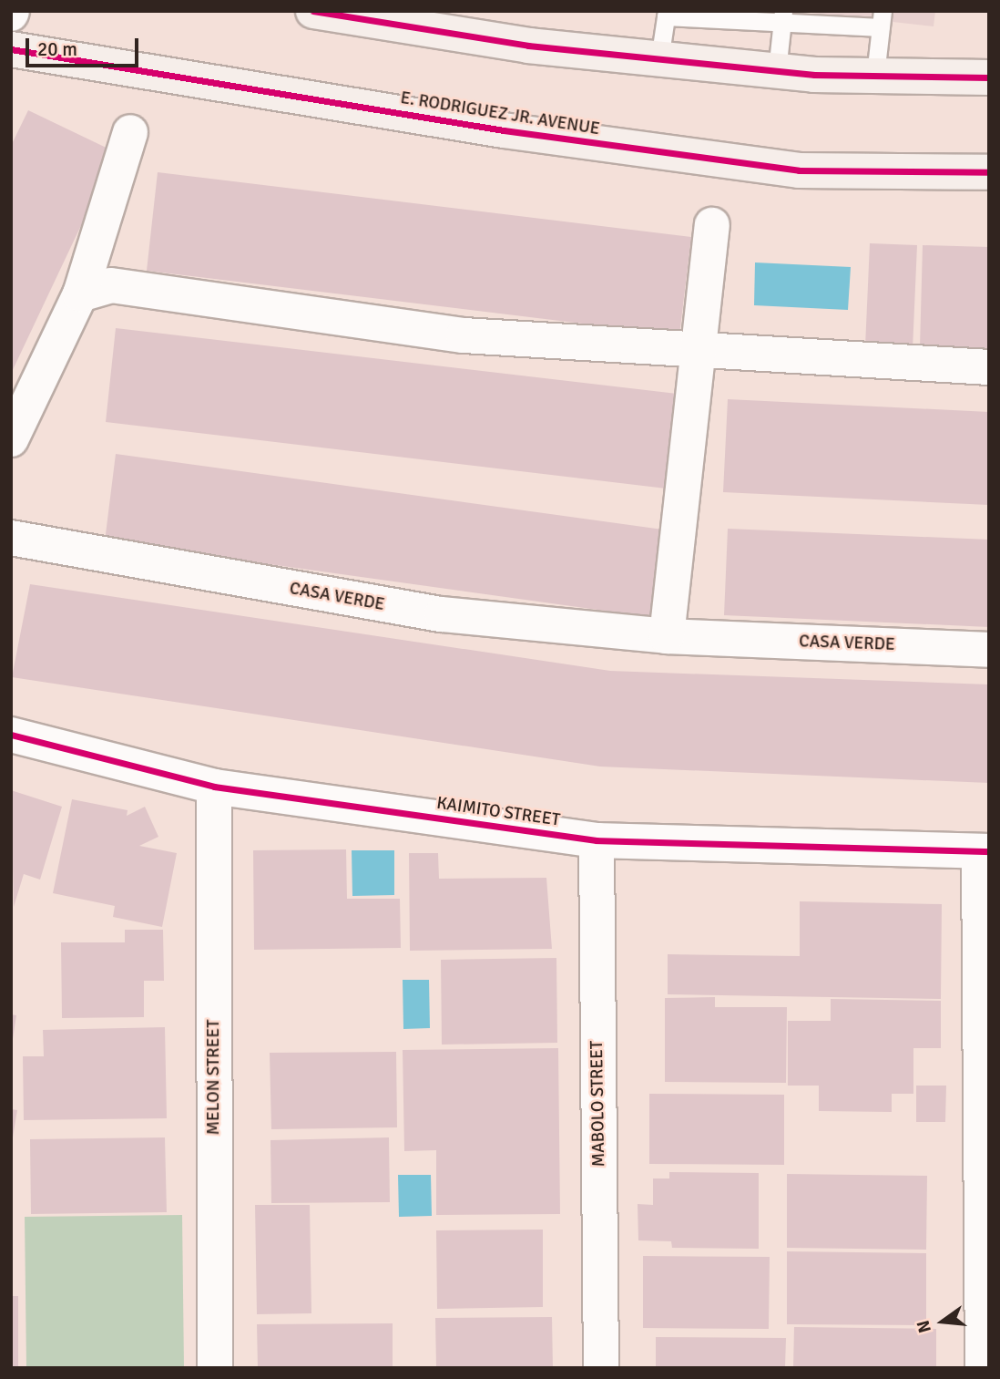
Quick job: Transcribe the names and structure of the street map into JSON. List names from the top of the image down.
{
  "streets": {
    "main road": ["E. RODRIGUEZ JR. AVENUE"],
    "street": [
      "CASA VERDE",
      "KAIMITO STREET",
      "MELON STREET",
      "MABOLO STREET"
    ]
  },
  "crossings": [
    ["KAIMITO STREET", "MELON STREET"],
    ["KAIMITO STREET", "MABOLO STREET"]
  ],
  "scale_bar": "20 m",
  "north": "left"
}
